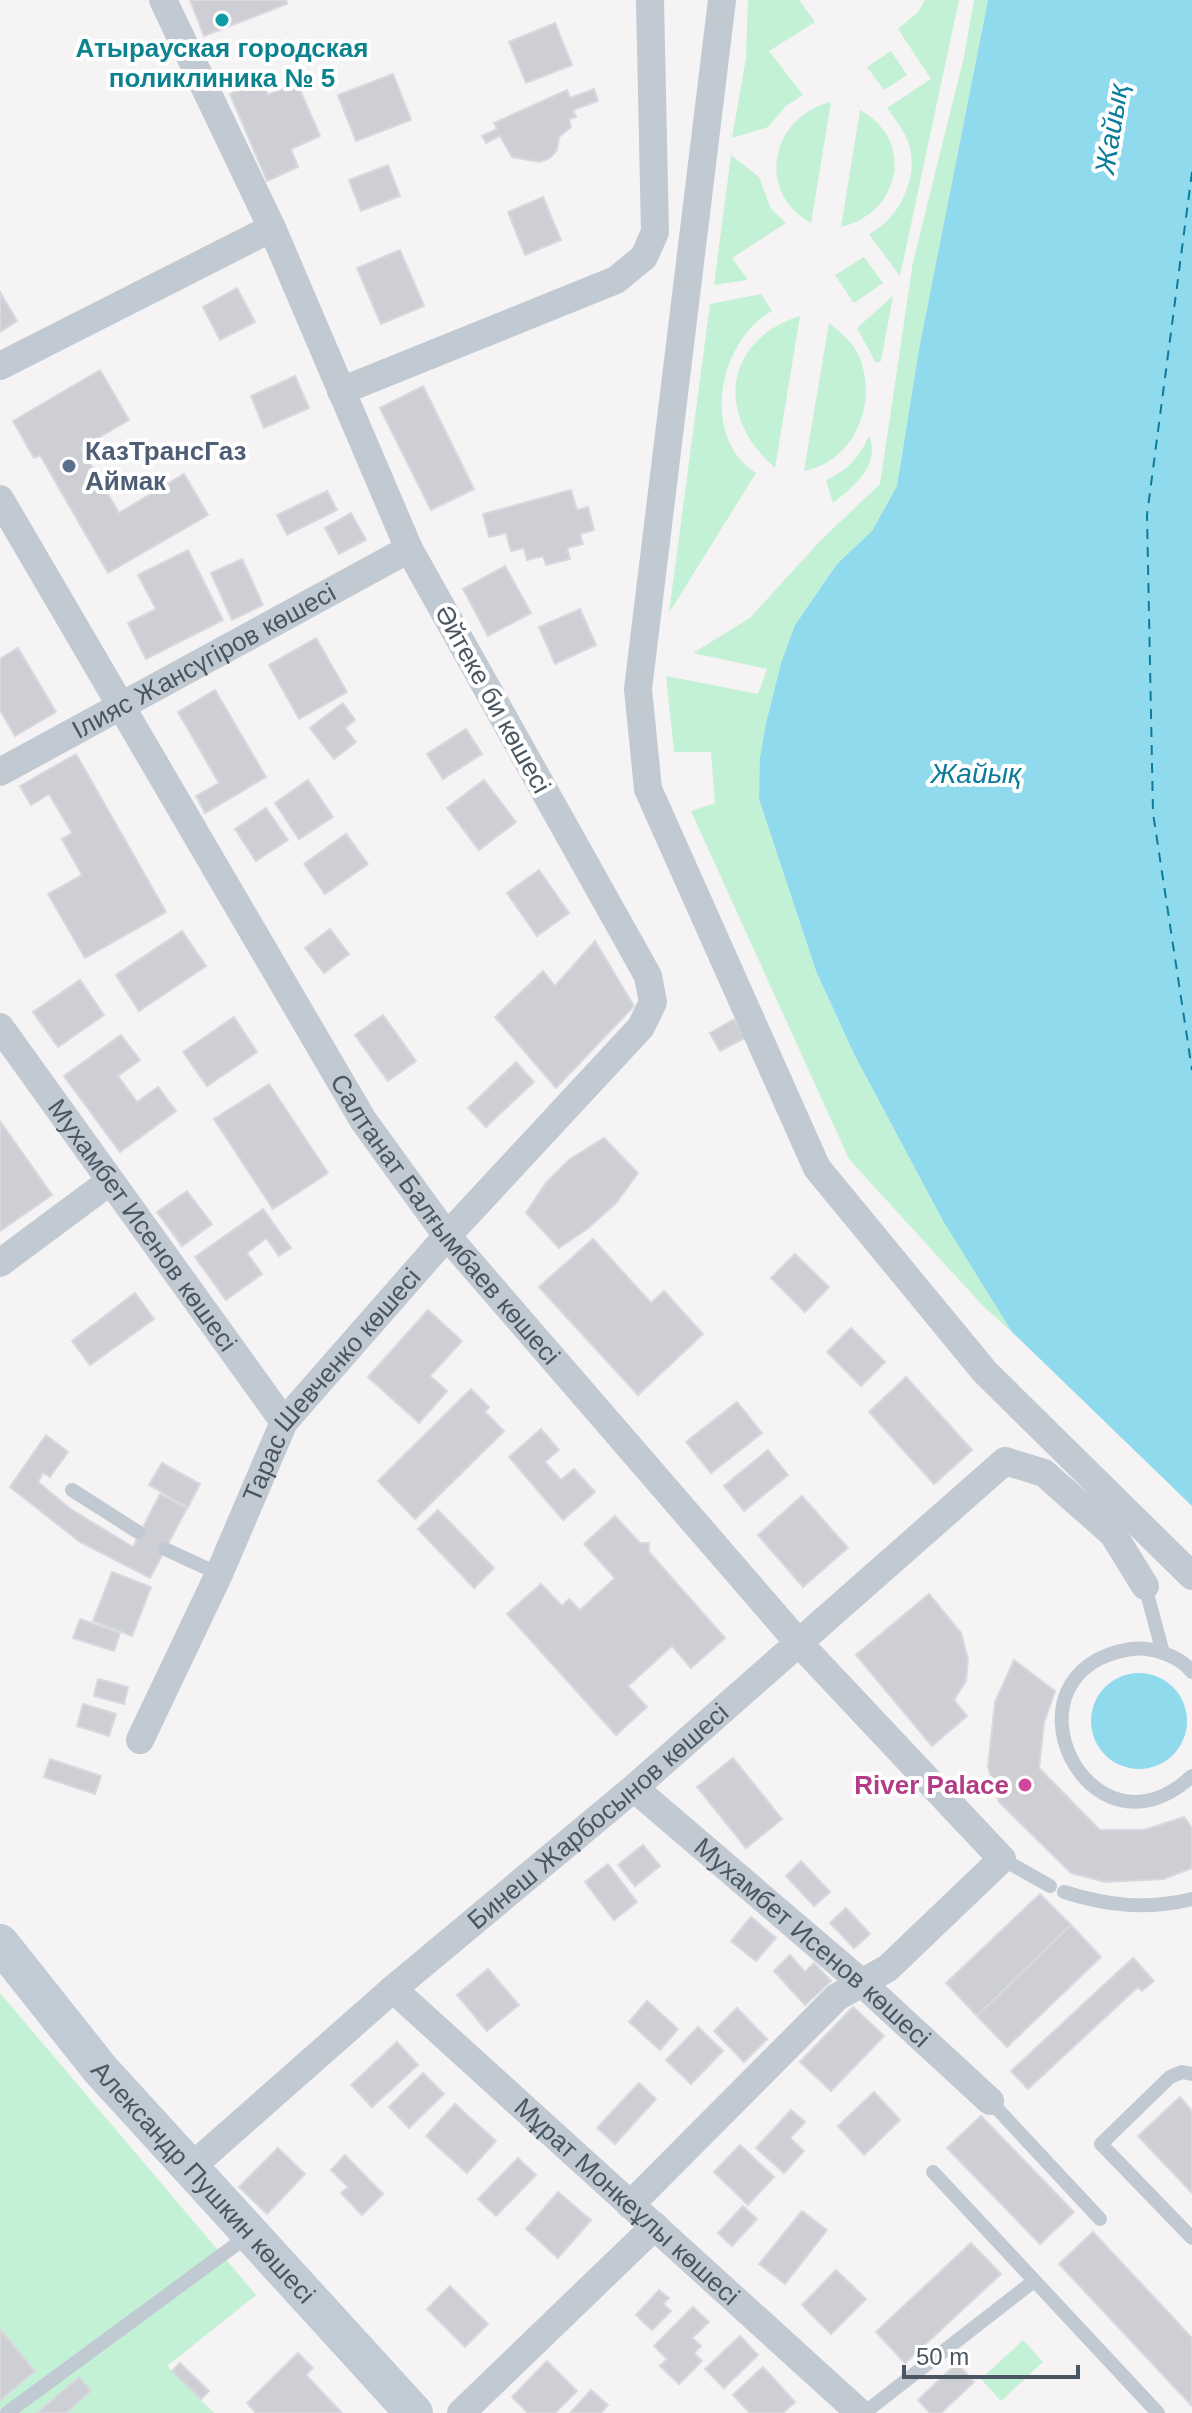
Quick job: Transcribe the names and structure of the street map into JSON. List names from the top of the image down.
{
  "streets": {
    "street": [
      "Ілияс Жансүгіров көшесі",
      "Әйтеке би көшесі",
      "Салтанат Балғымбаев көшесі",
      "Мухамбет Исенов көшесі",
      "Тарас Шевченко көшесі",
      "Бинеш Жарбосынов көшесі",
      "Александр Пушкин көшесі",
      "Мұрат Монкеұлы көшесі"
    ]
  },
  "crossings": [
    ["Ілияс Жансүгіров көшесі", "Әйтеке би көшесі"],
    ["Ілияс Жансүгіров көшесі", "Салтанат Балғымбаев көшесі"],
    ["Әйтеке би көшесі", "Тарас Шевченко көшесі"],
    ["Салтанат Балғымбаев көшесі", "Тарас Шевченко көшесі"],
    ["Салтанат Балғымбаев көшесі", "Бинеш Жарбосынов көшесі"],
    ["Мухамбет Исенов көшесі", "Тарас Шевченко көшесі"],
    ["Мухамбет Исенов көшесі", "Бинеш Жарбосынов көшесі"],
    ["Бинеш Жарбосынов көшесі", "Александр Пушкин көшесі"],
    ["Бинеш Жарбосынов көшесі", "Мұрат Монкеұлы көшесі"]
  ],
  "water": ["Жайық"],
  "places": ["Атырауская городская поликлиника № 5", "КазТрансГаз Аймак", "River Palace"],
  "scale_bar": "50 m"
}
